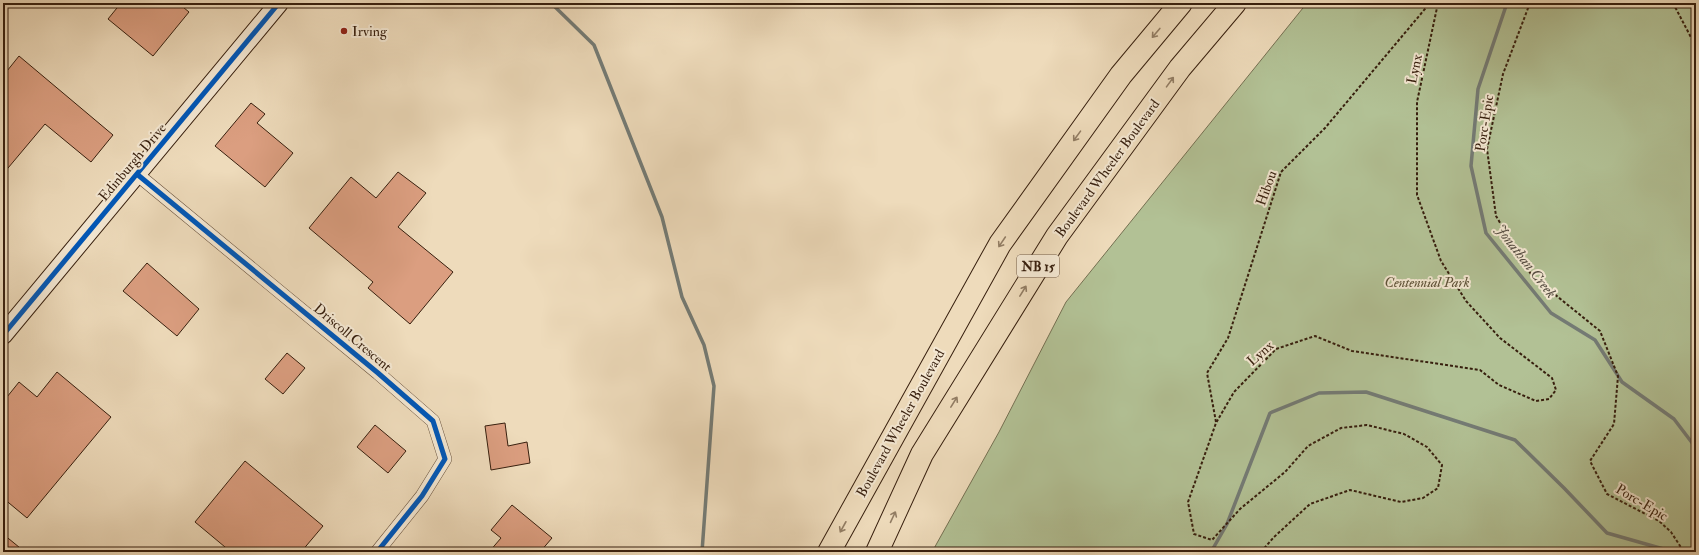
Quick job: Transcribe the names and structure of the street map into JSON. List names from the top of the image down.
{
  "streets": {
    "highway": ["Boulevard Wheeler Boulevard", "NB 15"],
    "street": ["Edinburgh Drive", "Driscoll Crescent"],
    "path": ["Lynx", "Porc-Epic", "Hibou"]
  },
  "crossings": [
    ["Lynx", "Hibou"],
    ["Edinburgh Drive", "Driscoll Crescent"]
  ],
  "water": ["Jonathan Creek"],
  "parks": ["Centennial Park"],
  "places": ["Irving"]
}
